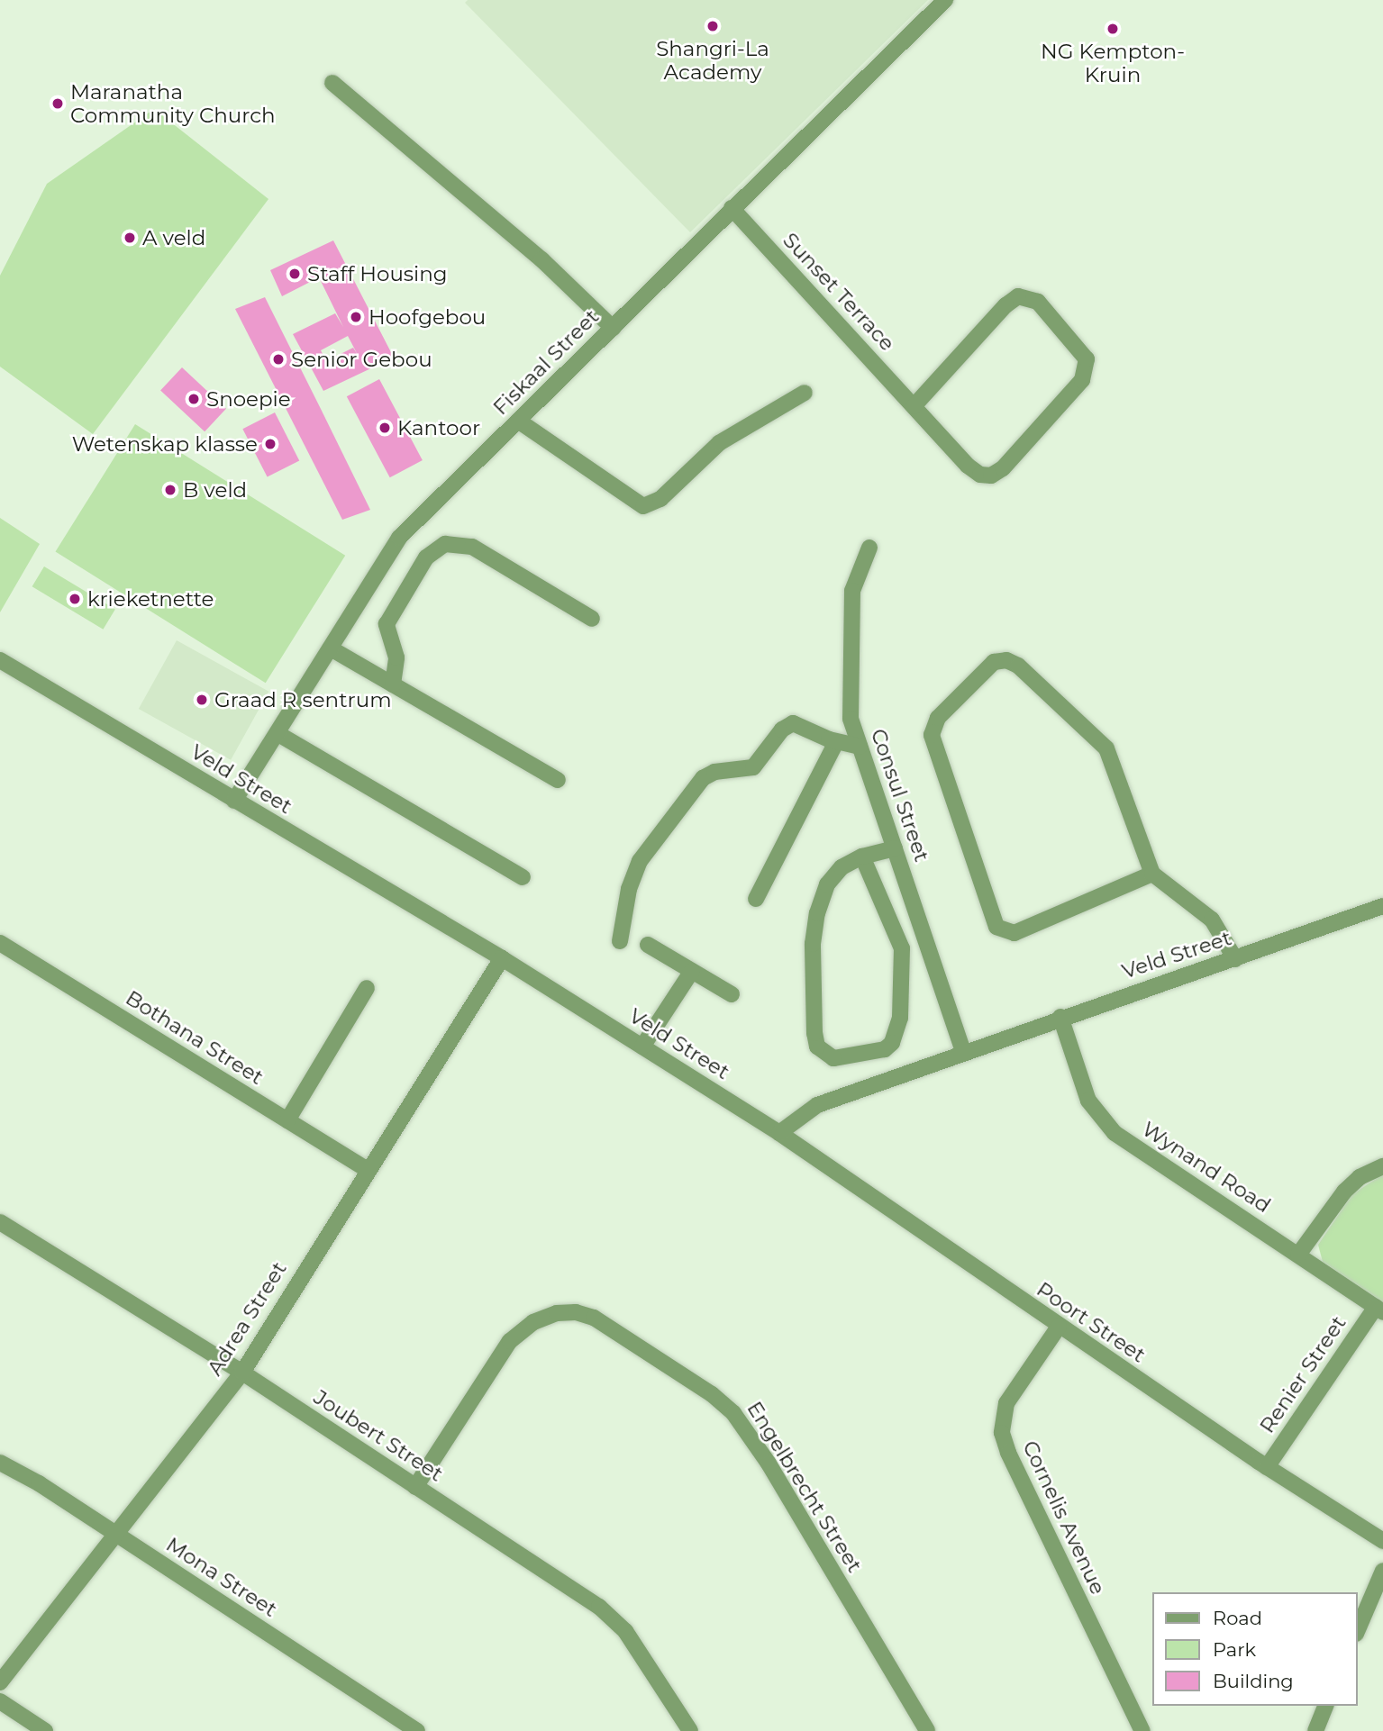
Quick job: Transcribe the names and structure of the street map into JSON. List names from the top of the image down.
{
  "streets": {
    "street": [
      "Sunset Terrace",
      "Fiskaal Street",
      "Veld Street",
      "Consul Street",
      "Bothana Street",
      "Wynand Road",
      "Adrea Street",
      "Poort Street",
      "Renier Street",
      "Joubert Street",
      "Engelbrecht Street",
      "Cornelis Avenue",
      "Mona Street"
    ]
  },
  "crossings": [
    ["Sunset Terrace", "Fiskaal Street"],
    ["Fiskaal Street", "Veld Street"],
    ["Veld Street", "Consul Street"],
    ["Veld Street", "Wynand Road"],
    ["Veld Street", "Adrea Street"],
    ["Veld Street", "Poort Street"],
    ["Bothana Street", "Adrea Street"],
    ["Wynand Road", "Renier Street"],
    ["Adrea Street", "Joubert Street"],
    ["Adrea Street", "Mona Street"],
    ["Poort Street", "Renier Street"],
    ["Poort Street", "Cornelis Avenue"],
    ["Joubert Street", "Engelbrecht Street"]
  ],
  "places": [
    "Shangri-La Academy",
    "NG Kempton- Kruin",
    "Maranatha Community Church",
    "A veld",
    "Staff Housing",
    "Hoofgebou",
    "Senior Gebou",
    "Snoepie",
    "Kantoor",
    "Wetenskap klasse",
    "B veld",
    "krieketnette",
    "Graad R sentrum"
  ],
  "legend": ["Road", "Park", "Building"]
}
